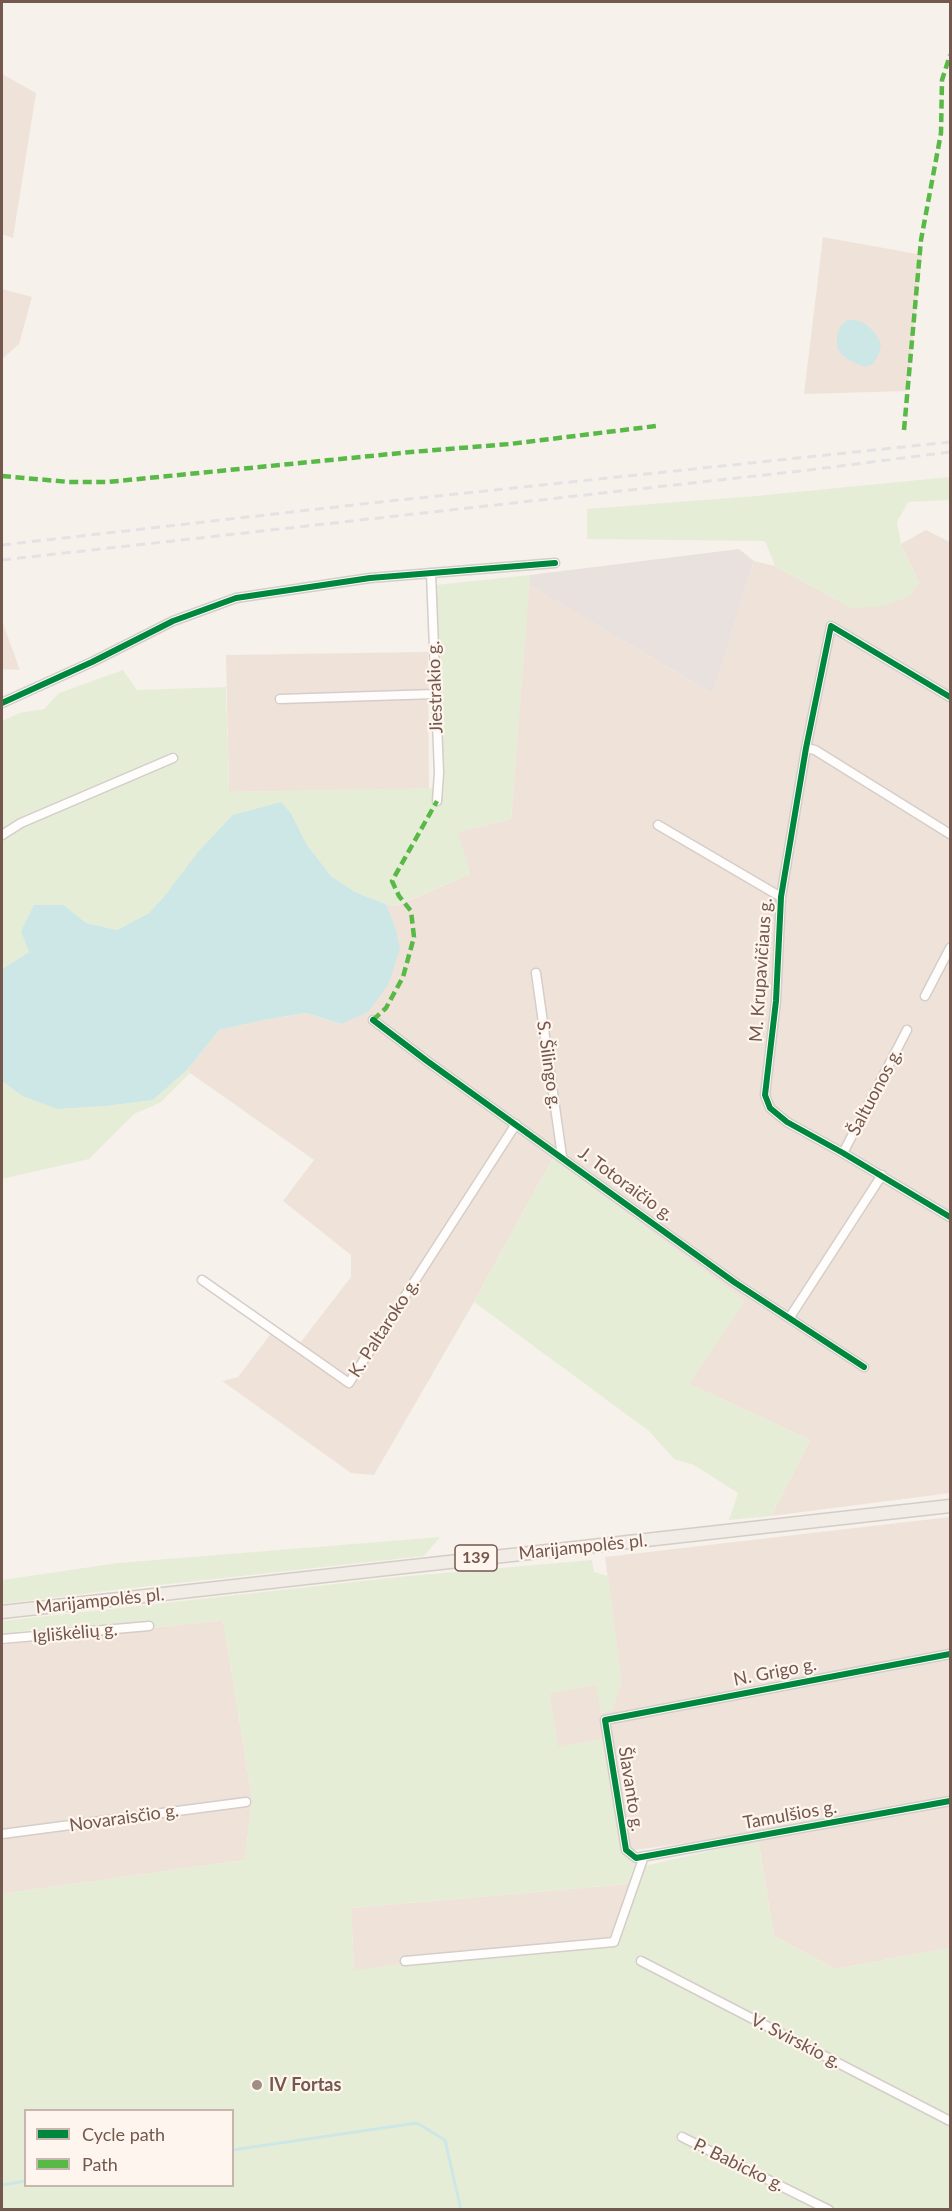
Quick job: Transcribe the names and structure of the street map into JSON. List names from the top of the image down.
{
  "streets": {
    "main road": ["Marijampolės pl.", "139"],
    "street": [
      "Jiestrakio g.",
      "M. Krupavičiaus g.",
      "S. Šilingo g.",
      "Šaltuonos g.",
      "J. Totoraičio g.",
      "K. Paltaroko g.",
      "Igliškėlių g.",
      "N. Grigo g.",
      "Šlavanto g.",
      "Tamulšios g.",
      "Novaraisčio g.",
      "V. Svirskio g.",
      "P. Babicko g."
    ]
  },
  "crossings": [
    ["M. Krupavičiaus g.", "Šaltuonos g."],
    ["S. Šilingo g.", "J. Totoraičio g."],
    ["J. Totoraičio g.", "K. Paltaroko g."],
    ["N. Grigo g.", "Šlavanto g."],
    ["Šlavanto g.", "Tamulšios g."]
  ],
  "places": ["IV Fortas"],
  "legend": ["Cycle path", "Path"]
}
